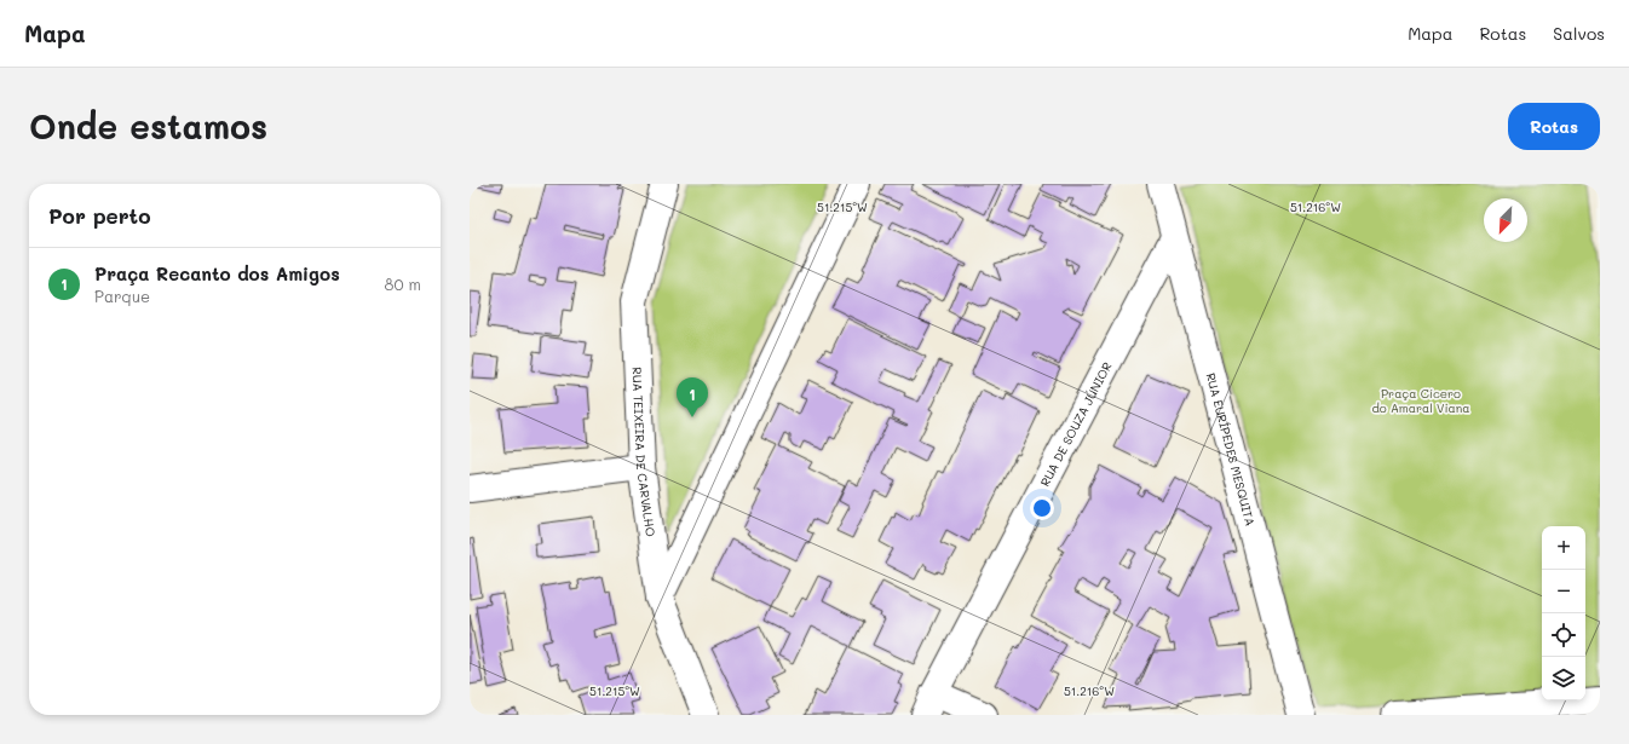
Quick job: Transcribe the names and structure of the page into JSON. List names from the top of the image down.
{
  "streets": {
    "street": ["RUA DE SOUZA JÚNIOR", "RUA EURÍPEDES MESQUITA", "RUA TEIXEIRA DE CARVALHO"]
  },
  "crossings": [
    ["RUA DE SOUZA JÚNIOR", "RUA EURÍPEDES MESQUITA"]
  ],
  "parks": ["Praça Cícero do Amaral Viana"],
  "north": "bottom left",
  "page": {
    "header": "Mapa",
    "nav": ["Mapa", "Rotas", "Salvos"],
    "buttons": "Rotas",
    "title": "Onde estamos",
    "heading": "Por perto",
    "list": [
      {
        "mark": "1",
        "name": "Praça Recanto dos Amigos",
        "note": "Parque",
        "value": "80 m"
      }
    ],
    "pins": "1",
    "map_buttons": ["+", "−"]
  },
  "coordinates": ["51.215°W", "51.216°W"]
}
